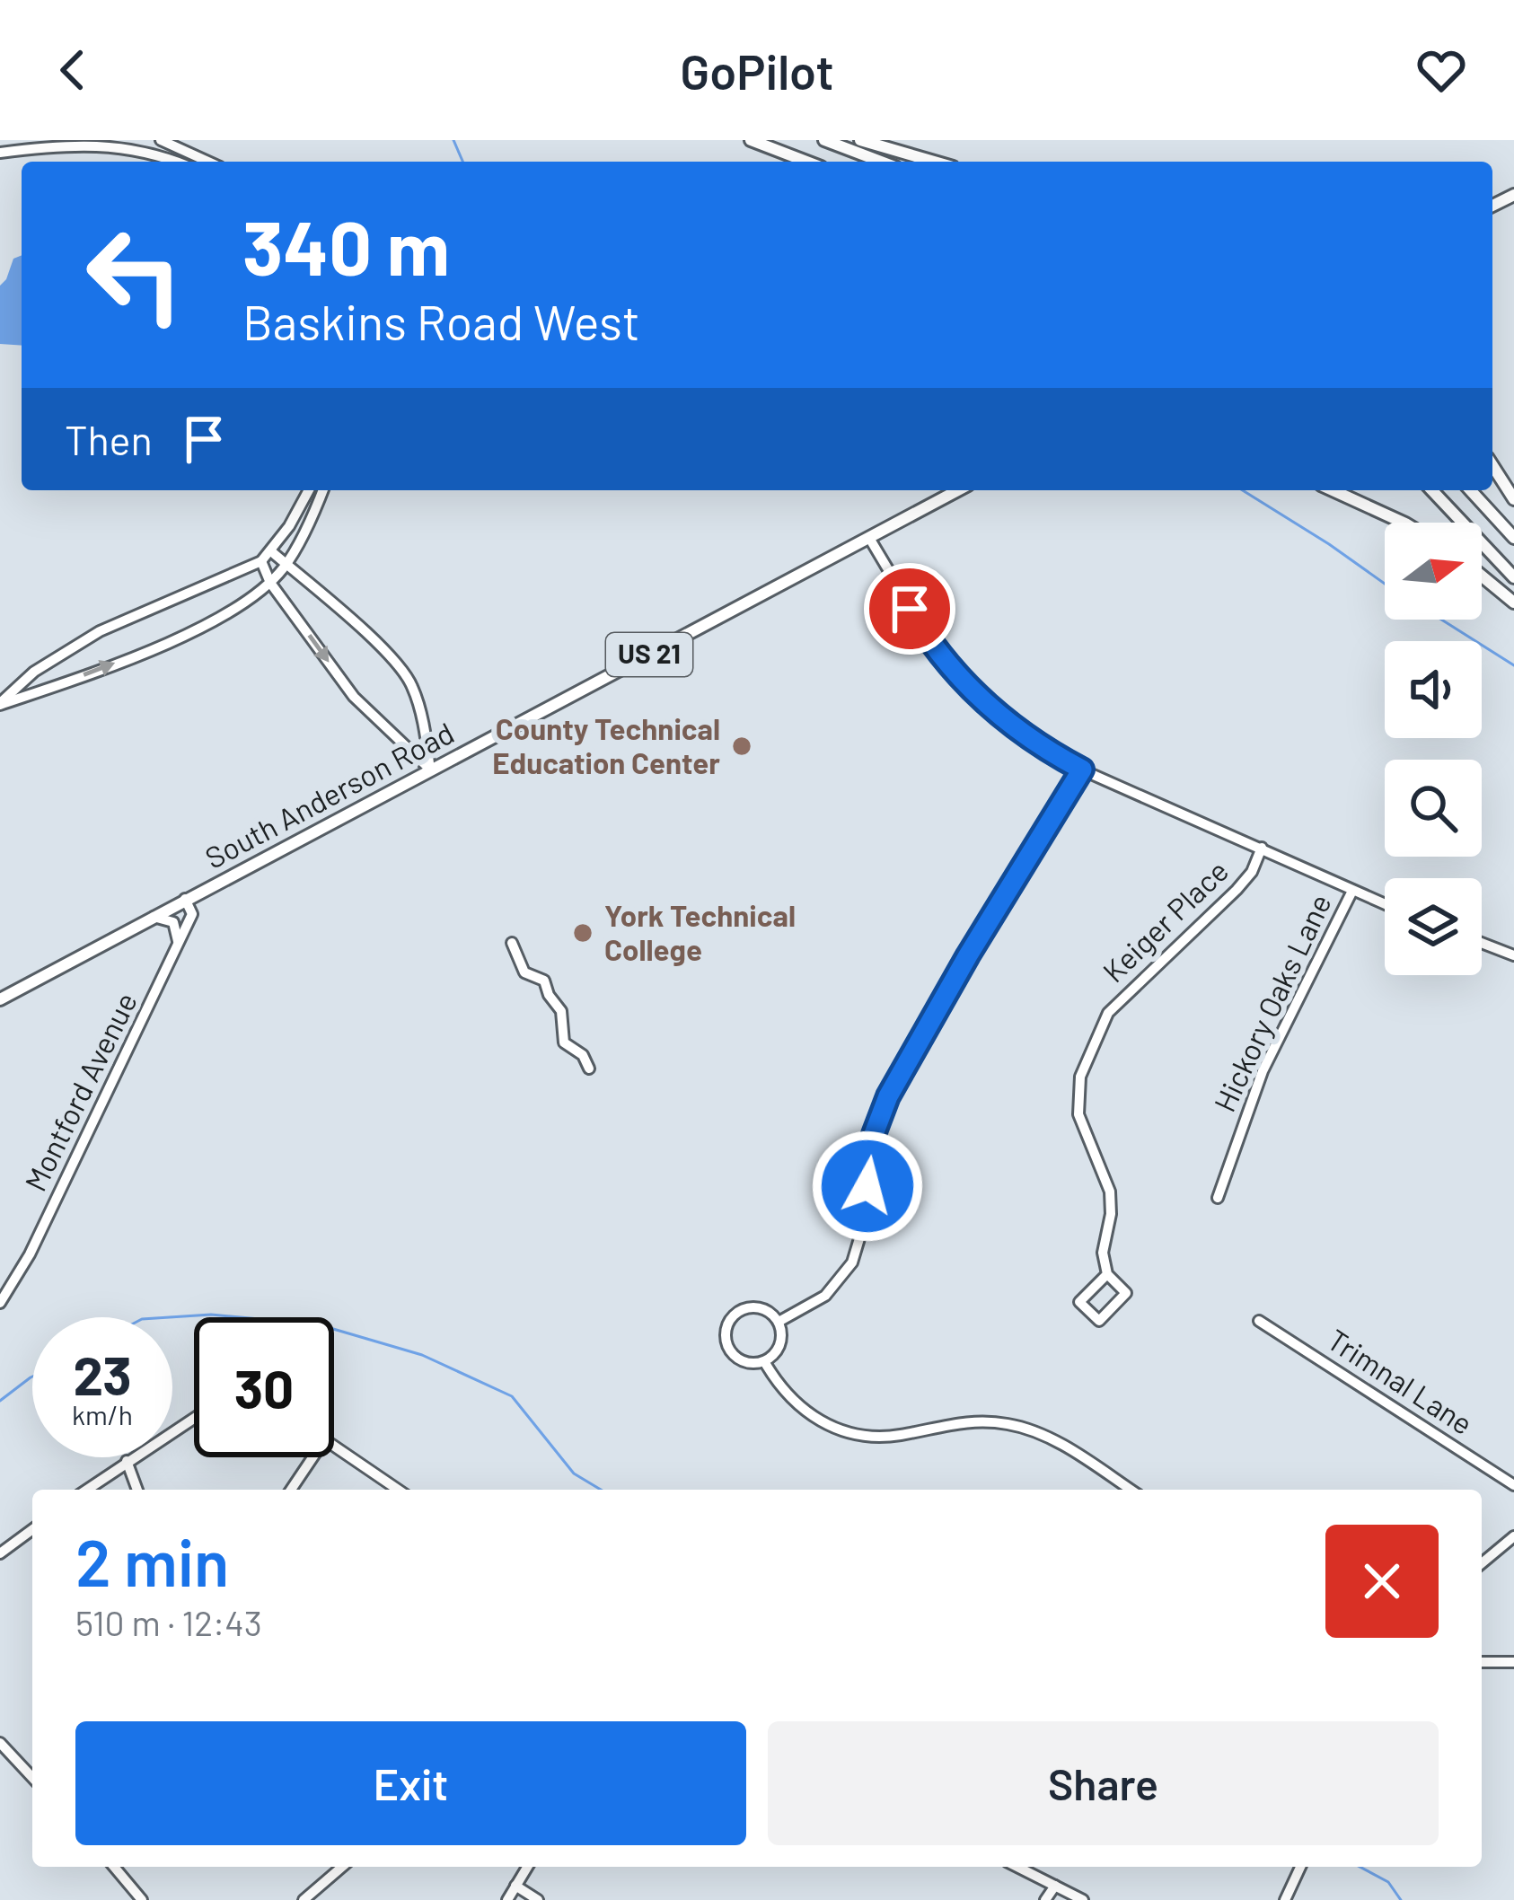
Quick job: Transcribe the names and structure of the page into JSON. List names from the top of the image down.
{
  "streets": {
    "main road": ["US 21", "South Anderson Road"],
    "street": [
      "Keiger Place",
      "Hickory Oaks Lane",
      "Montford Avenue",
      "Trimnal Lane"
    ]
  },
  "crossings": [
    ["South Anderson Road", "Montford Avenue"]
  ],
  "places": ["County Technical Education Center", "York Technical College"],
  "north": "right",
  "page": {
    "header": "GoPilot",
    "turn": ["340 m", "Baskins Road West"],
    "then": "Then",
    "speed": "23 km/h",
    "limit": "30",
    "heading": ["2 min", "510 m · 12:43"],
    "buttons": ["Exit", "Share"]
  }
}
